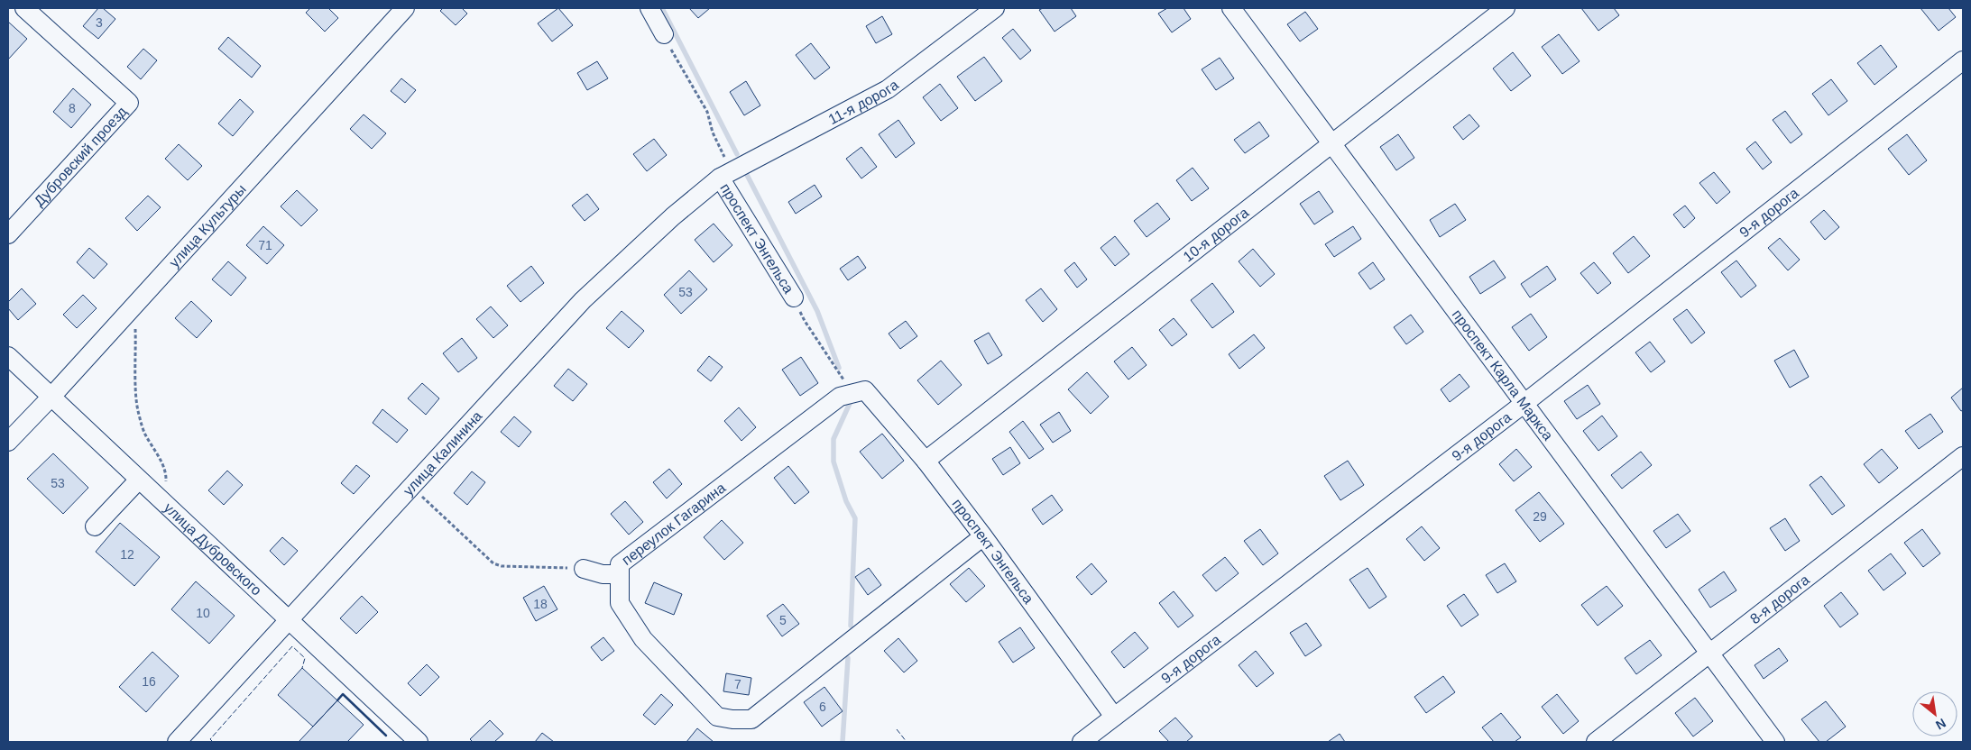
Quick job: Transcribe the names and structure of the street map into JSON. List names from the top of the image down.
{
  "streets": {
    "street": [
      "11-я дорога",
      "Дубровский проезд",
      "9-я дорога",
      "улица Культуры",
      "10-я дорога",
      "проспект Энгельса",
      "проспект Карла Маркса",
      "улица Калинина",
      "переулок Гагарина",
      "улица Дубровского",
      "8-я дорога"
    ]
  },
  "crossings": [
    ["11-я дорога", "проспект Энгельса"],
    ["11-я дорога", "улица Калинина"],
    ["9-я дорога", "проспект Энгельса"],
    ["9-я дорога", "проспект Карла Маркса"],
    ["улица Культуры", "улица Дубровского"],
    ["10-я дорога", "проспект Энгельса"],
    ["10-я дорога", "проспект Карла Маркса"],
    ["проспект Энгельса", "улица Калинина"],
    ["проспект Энгельса", "переулок Гагарина"],
    ["проспект Карла Маркса", "8-я дорога"],
    ["улица Калинина", "улица Дубровского"]
  ],
  "house_numbers": [
    "3",
    "8",
    "71",
    "53",
    "53",
    "29",
    "12",
    "18",
    "10",
    "5",
    "16",
    "7",
    "6"
  ],
  "north": "bottom right"
}
